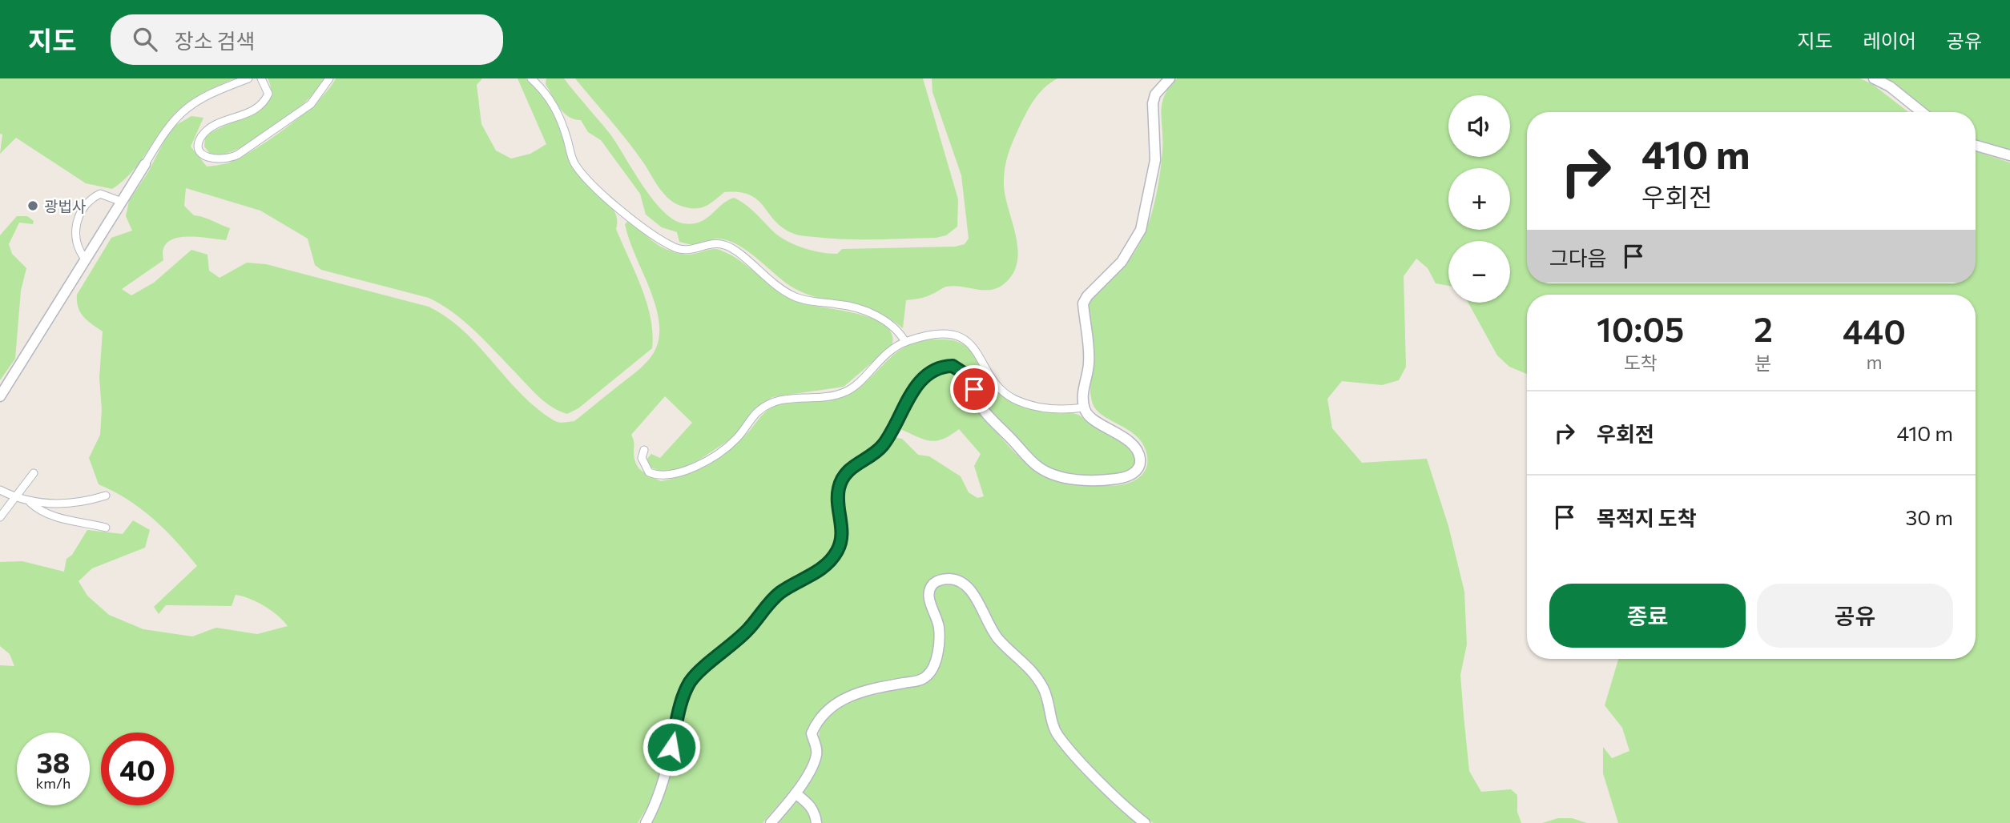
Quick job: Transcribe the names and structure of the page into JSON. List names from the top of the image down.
{
  "places": ["광법사"],
  "page": {
    "header": "지도",
    "search": "장소 검색",
    "nav": ["지도", "레이어", "공유"],
    "map_buttons": ["+", "−"],
    "turn": ["410 m", "우회전"],
    "then": "그다음",
    "eta": [
      "10:05",
      "도착",
      "2",
      "분",
      "440",
      "m"
    ],
    "list": [
      {
        "name": "우회전",
        "value": "410 m"
      },
      {
        "name": "목적지 도착",
        "value": "30 m"
      }
    ],
    "buttons": ["종료", "공유"],
    "speed": "38 km/h",
    "limit": "40"
  }
}
